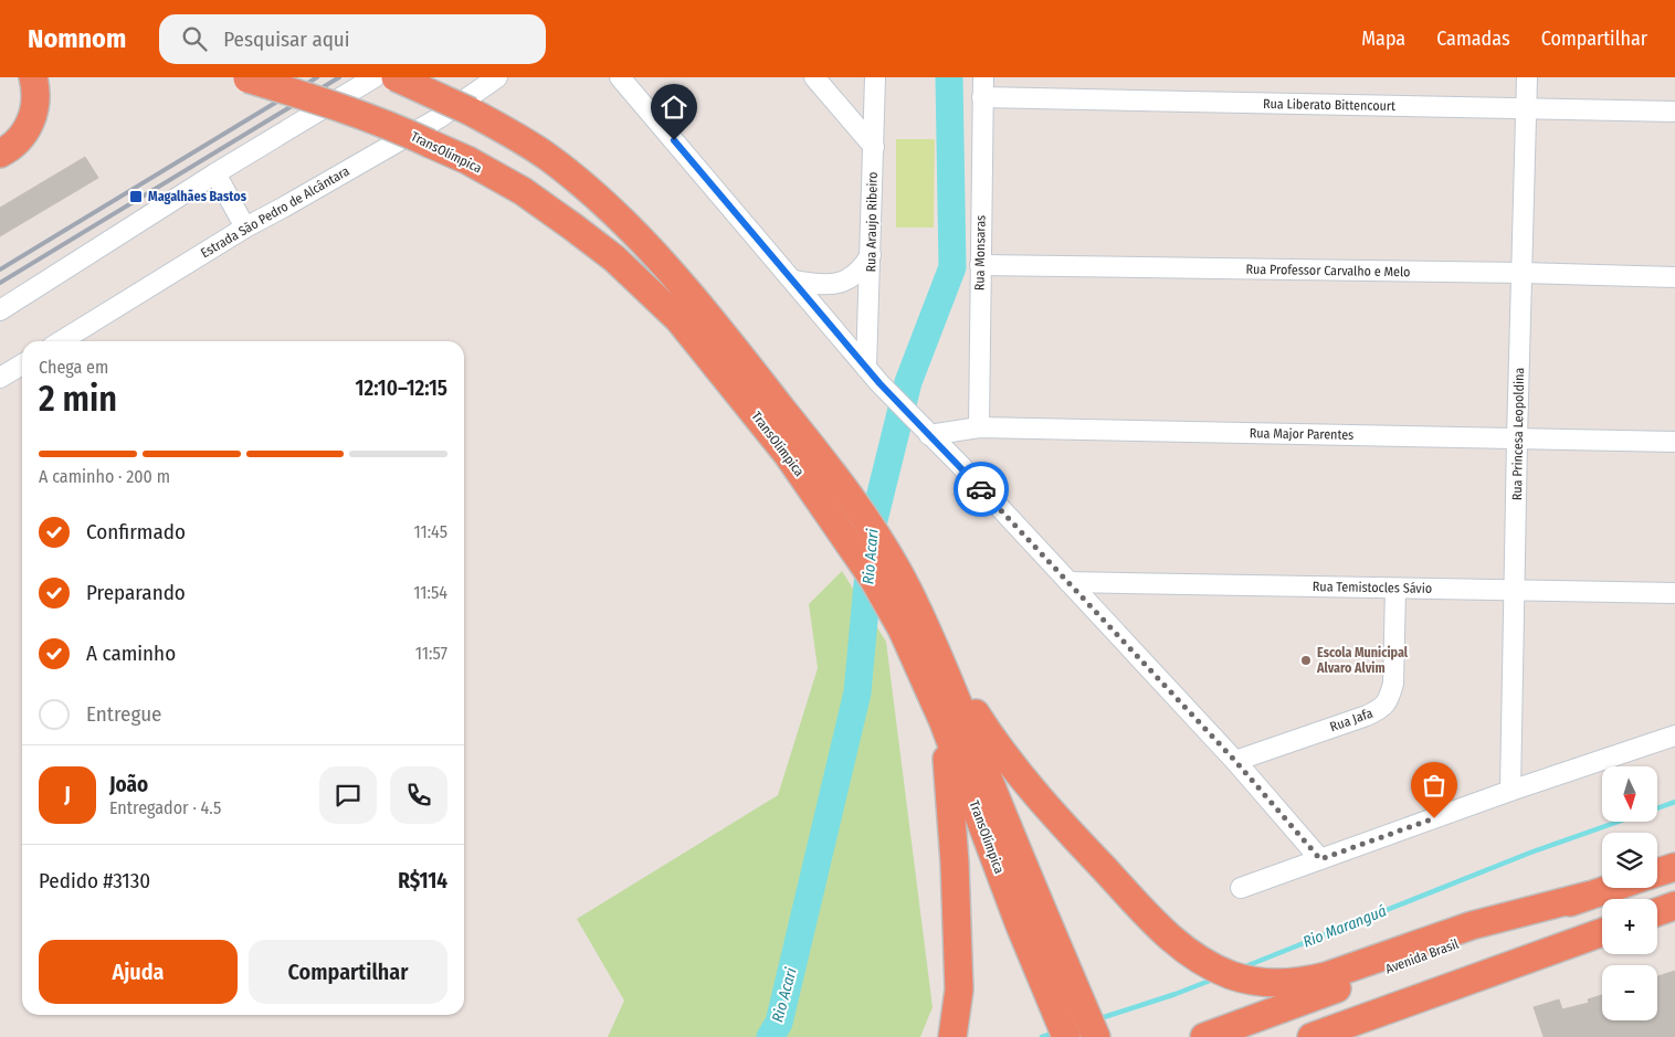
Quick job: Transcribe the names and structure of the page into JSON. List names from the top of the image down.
{
  "streets": {
    "highway": ["TransOlímpica", "Avenida Brasil"],
    "street": [
      "Rua Liberato Bittencourt",
      "Estrada São Pedro de Alcântara",
      "Rua Araujo Ribeiro",
      "Rua Monsaras",
      "Rua Professor Carvalho e Melo",
      "Rua Major Parentes",
      "Rua Princesa Leopoldina",
      "Rua Temistocles Sávio",
      "Rua Jafa"
    ]
  },
  "crossings": [
    ["Rua Liberato Bittencourt", "Rua Monsaras"],
    ["Rua Liberato Bittencourt", "Rua Princesa Leopoldina"],
    ["Rua Monsaras", "Rua Professor Carvalho e Melo"],
    ["Rua Monsaras", "Rua Major Parentes"],
    ["Rua Professor Carvalho e Melo", "Rua Princesa Leopoldina"],
    ["Rua Major Parentes", "Rua Princesa Leopoldina"],
    ["Rua Princesa Leopoldina", "Rua Temistocles Sávio"],
    ["Rua Temistocles Sávio", "Rua Jafa"]
  ],
  "water": ["Rio Acari", "Rio Maranguá"],
  "places": {
    "transit": ["Magalhães Bastos"],
    "other": ["Escola Municipal Alvaro Alvim"]
  },
  "north": "bottom",
  "page": {
    "header": "Nomnom",
    "search": "Pesquisar aqui",
    "nav": ["Mapa", "Camadas", "Compartilhar"],
    "heading": ["2 min", "Chega em", "12:10–12:15"],
    "panel": [
      "João",
      "Entregador · 4.5",
      "Pedido #3130",
      "R$114"
    ],
    "bar": "A caminho · 200 m",
    "list": [
      ["Confirmado", "11:45"],
      ["Preparando", "11:54"],
      ["A caminho", "11:57"],
      "Entregue"
    ],
    "map_buttons": ["+", "−"],
    "round": "J",
    "buttons": ["Ajuda", "Compartilhar"]
  }
}
